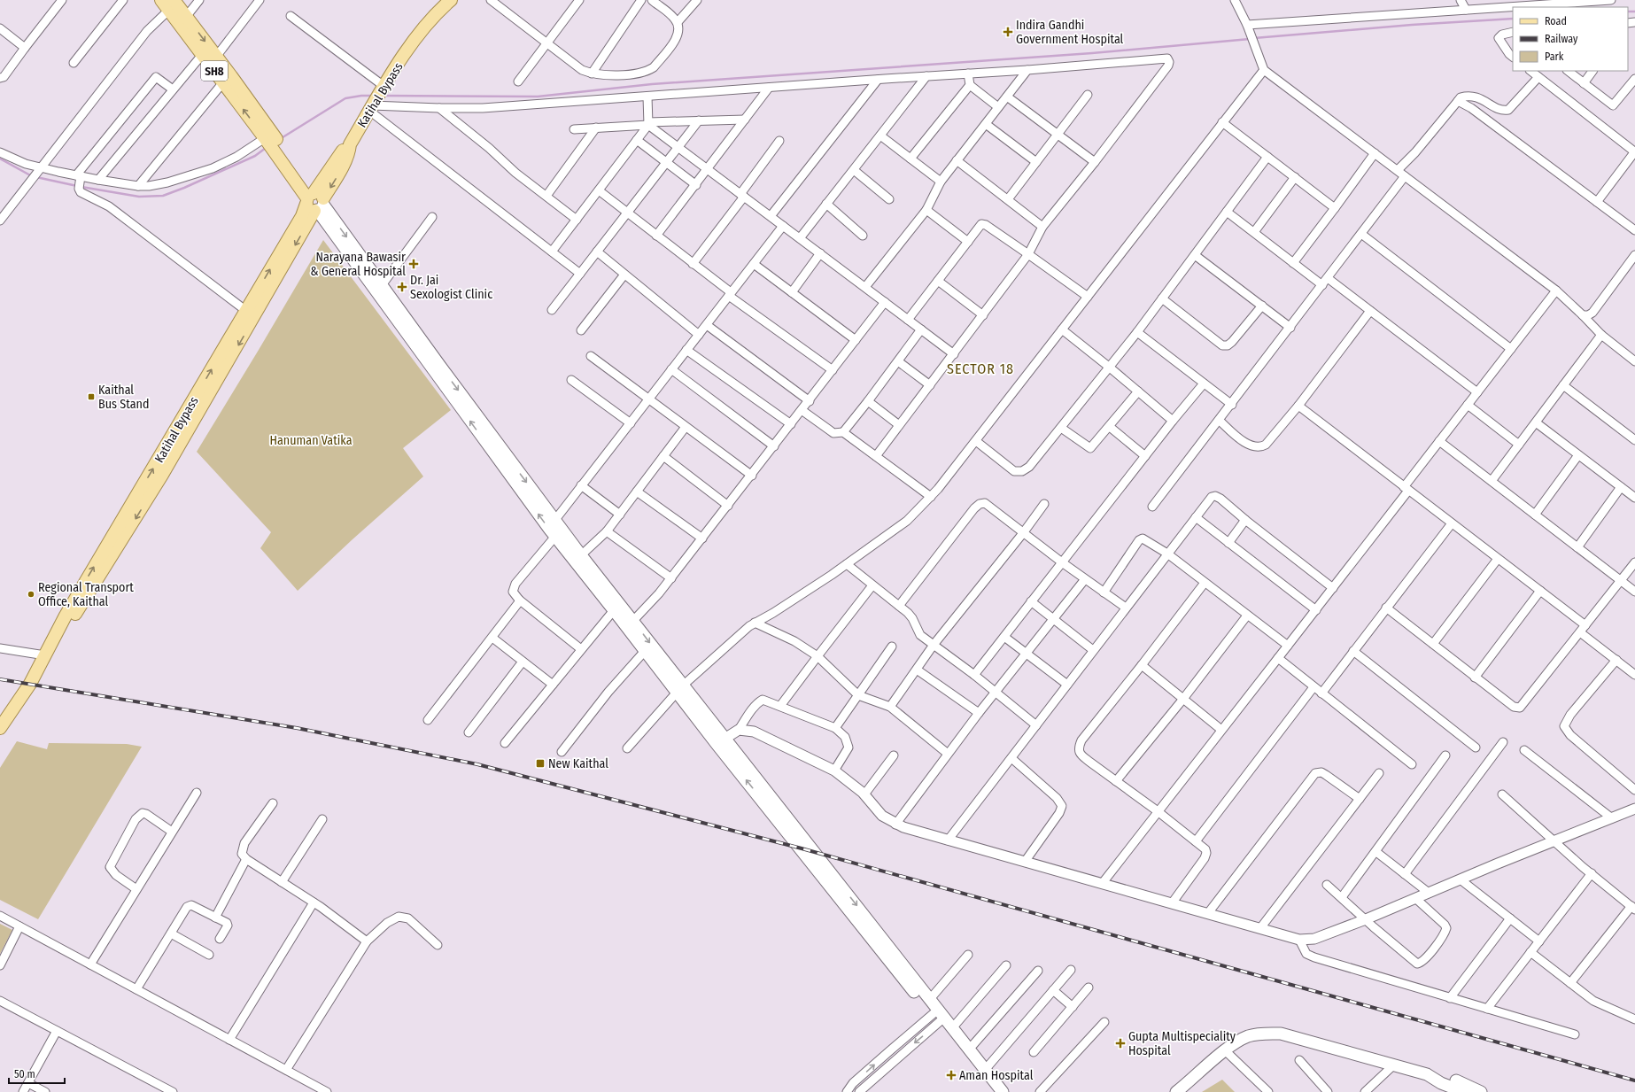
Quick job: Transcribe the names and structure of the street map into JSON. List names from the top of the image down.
{
  "streets": {
    "main road": ["SH8", "Katihal Bypass"]
  },
  "crossings": [
    ["SH8", "Katihal Bypass"]
  ],
  "districts": ["SECTOR 18"],
  "parks": ["Hanuman Vatika"],
  "places": {
    "health": [
      "Indira Gandhi Government Hospital",
      "Narayana Bawasir & General Hospital",
      "Dr. Jai Sexologist Clinic",
      "Gupta Multispeciality Hospital",
      "Aman Hospital"
    ],
    "transit": ["Kaithal Bus Stand", "New Kaithal"],
    "other": ["Regional Transport Office, Kaithal"]
  },
  "legend": ["Road", "Railway", "Park"],
  "scale_bar": "50 m"
}
